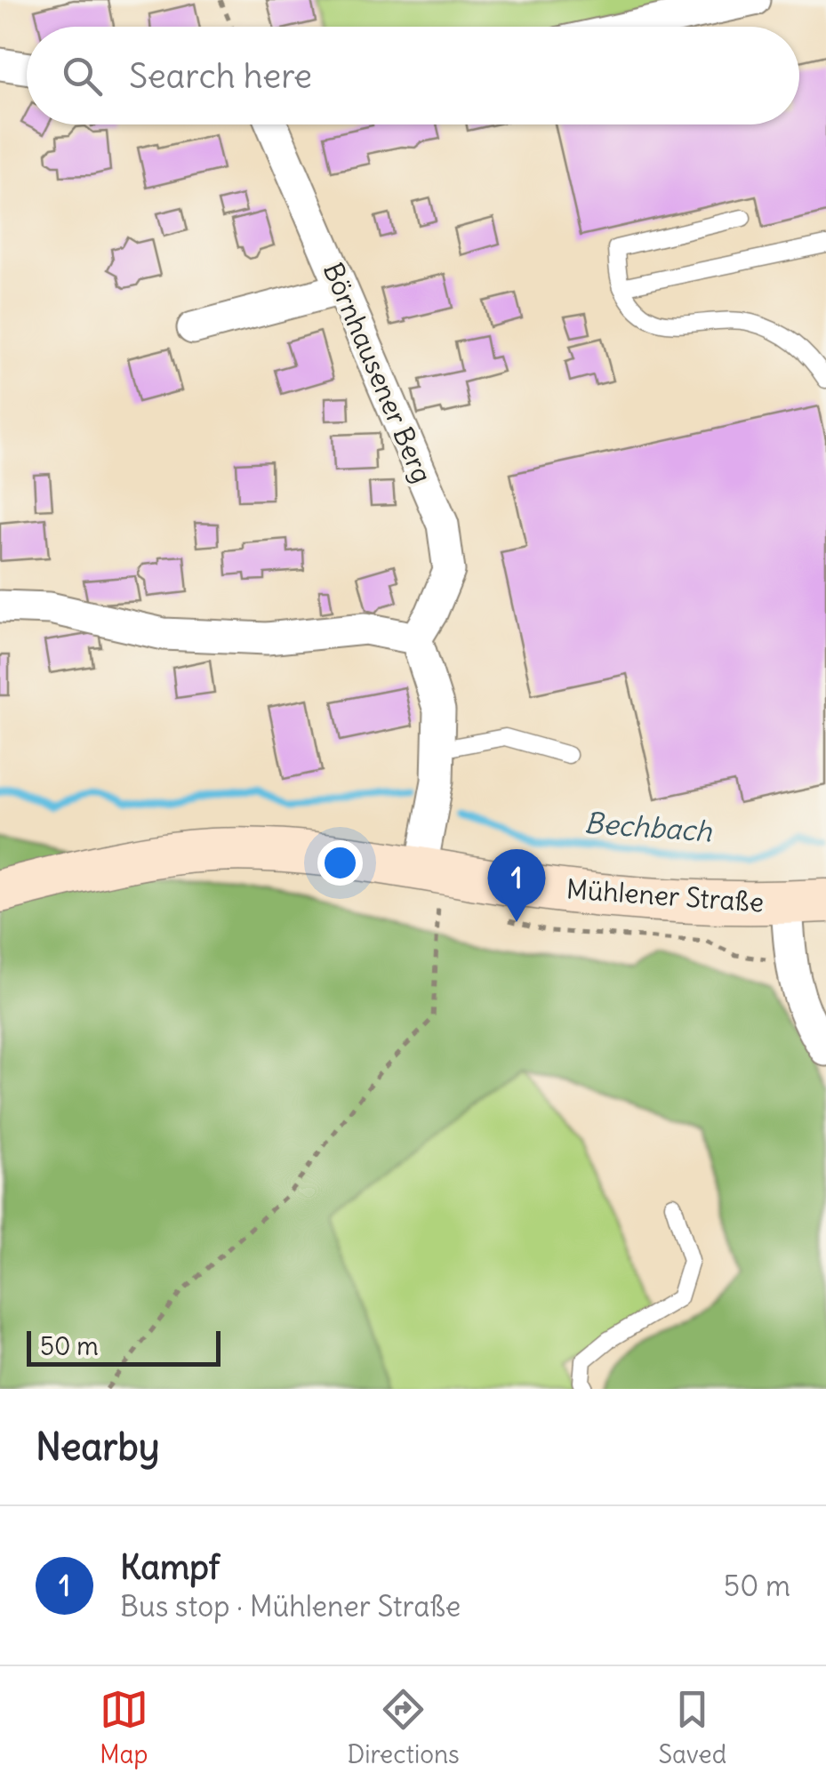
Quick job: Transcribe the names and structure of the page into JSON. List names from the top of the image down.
{
  "streets": {
    "main road": ["Mühlener Straße"],
    "street": ["Börnhausener Berg"]
  },
  "water": ["Bechbach"],
  "scale_bar": "50 m",
  "page": {
    "search": "Search here",
    "pins": "1",
    "scale": "50 m",
    "heading": "Nearby",
    "list": [
      {
        "mark": "1",
        "name": "Kampf",
        "note": "Bus stop · Mühlener Straße",
        "value": "50 m"
      }
    ],
    "nav": ["Map", "Directions", "Saved"]
  }
}
